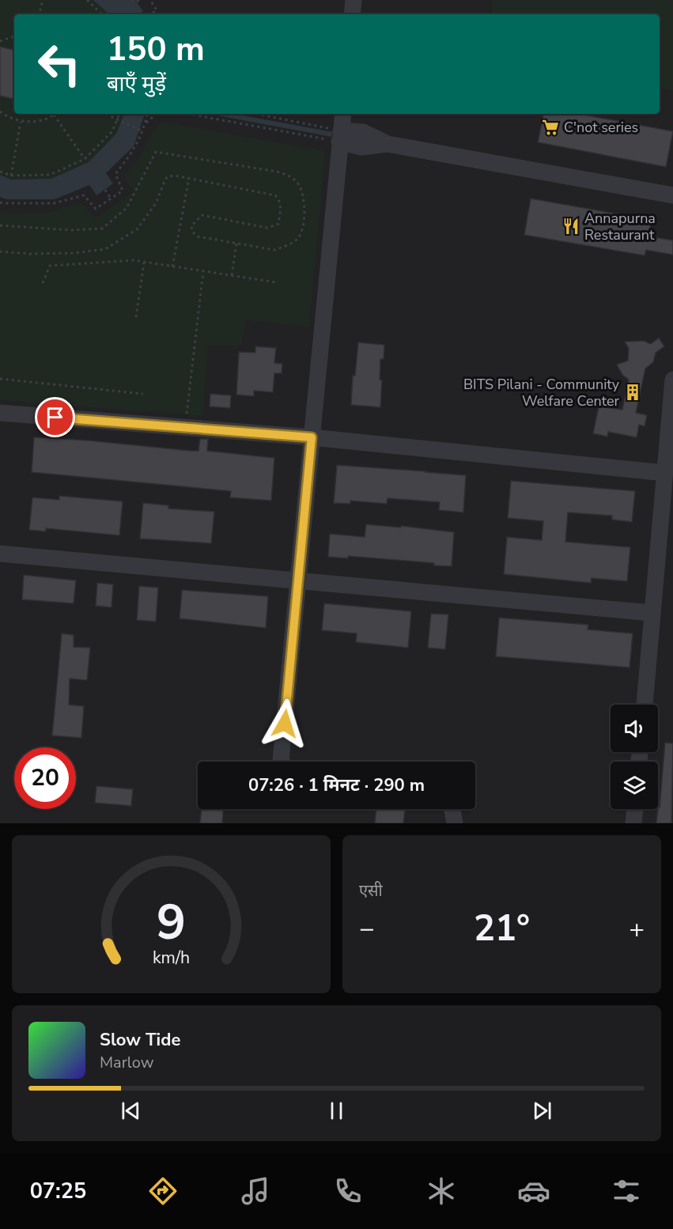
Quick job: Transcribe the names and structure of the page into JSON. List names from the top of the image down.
{
  "places": {
    "supermarket": ["C'not series"],
    "restaurant": ["Annapurna Restaurant"],
    "building": ["BITS Pilani - Community Welfare Center"]
  },
  "page": {
    "turn": ["150 m", "बाएँ मुड़ें"],
    "limit": "20",
    "trip": "07:26 · 1 मिनट · 290 m",
    "tile": "एसी",
    "heat": ["−", "21°", "+"],
    "song": ["Slow Tide", "Marlow"],
    "tabs": "07:25",
    "gauge": ["9", "km/h"]
  }
}
